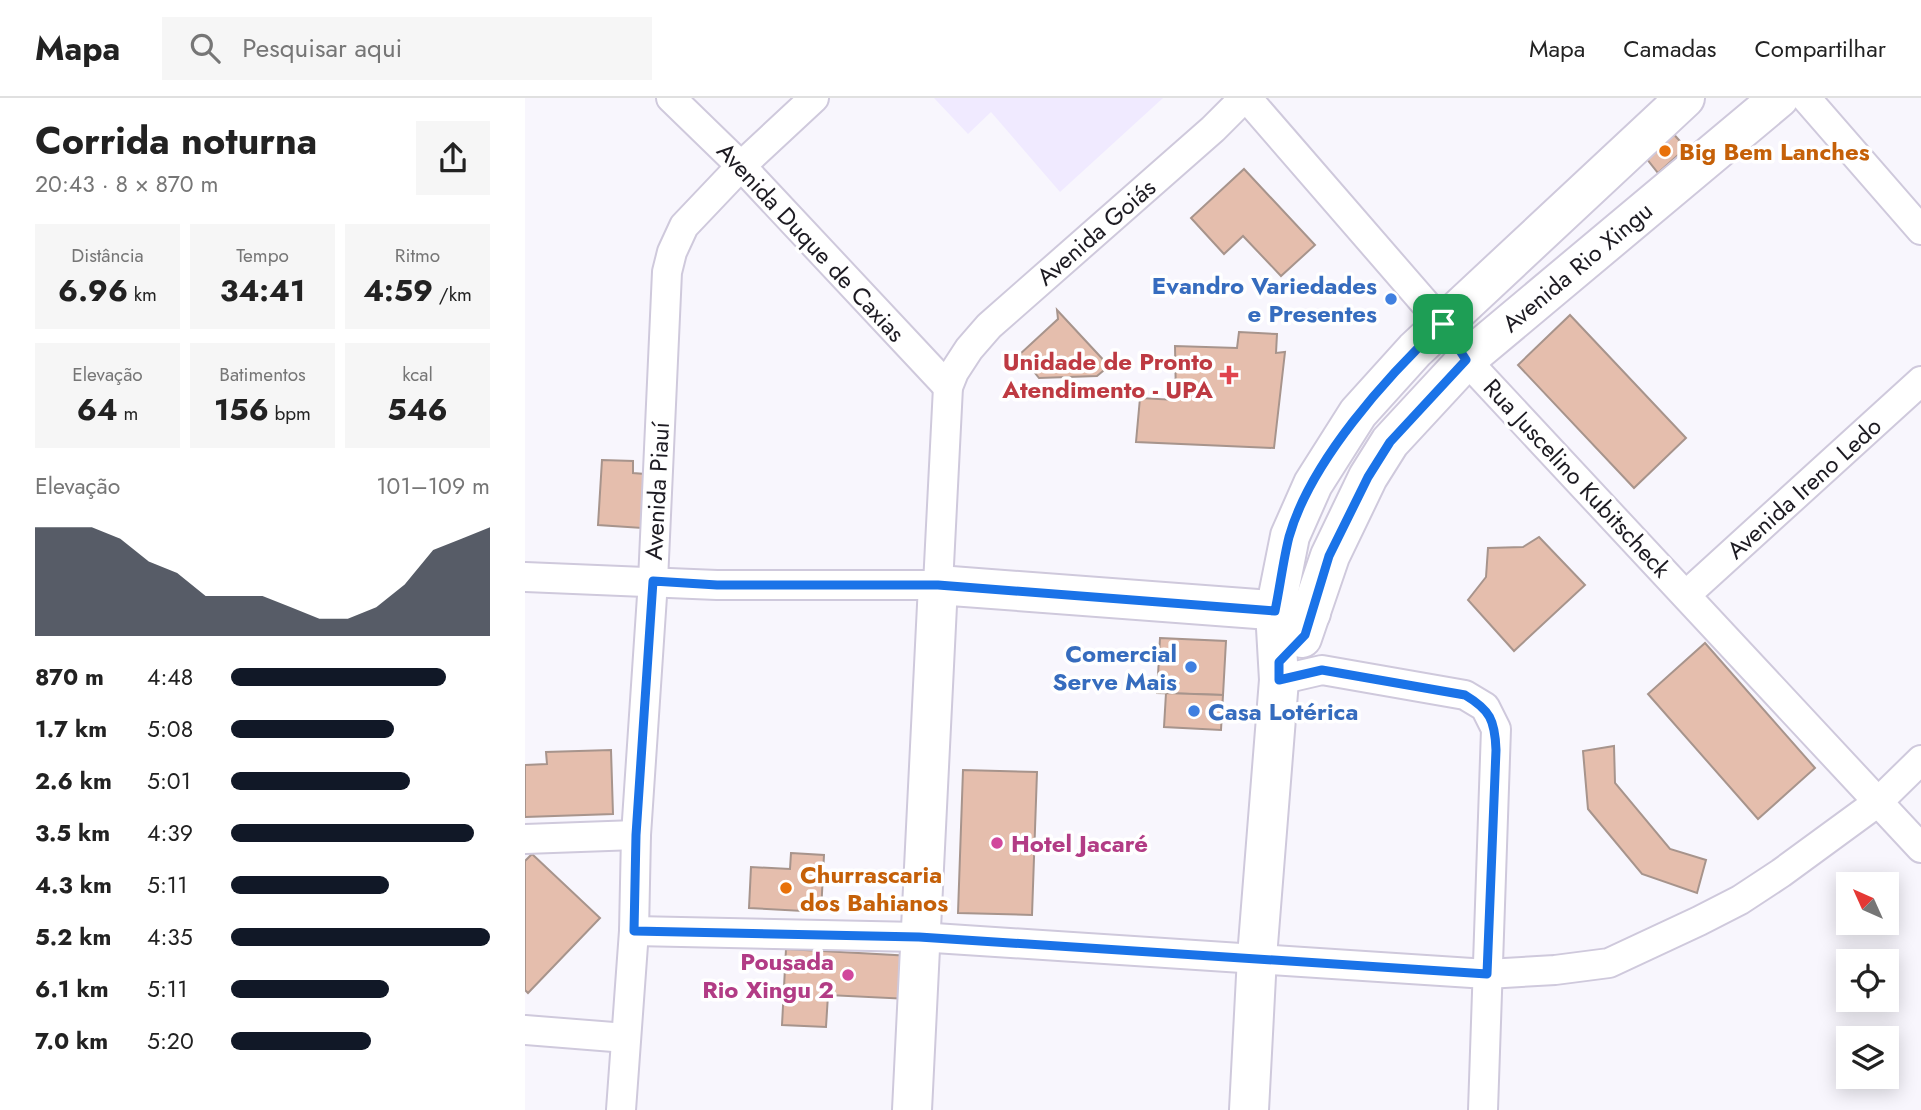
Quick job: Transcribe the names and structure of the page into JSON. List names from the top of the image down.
{
  "streets": {
    "main road": ["Avenida Rio Xingu"],
    "street": [
      "Avenida Goiás",
      "Avenida Duque de Caxias",
      "Rua Juscelino Kubitscheck",
      "Avenida Ireno Ledo",
      "Avenida Piauí"
    ]
  },
  "crossings": [
    ["Avenida Goiás", "Avenida Duque de Caxias"],
    ["Avenida Goiás", "Rua Juscelino Kubitscheck"],
    ["Avenida Duque de Caxias", "Avenida Piauí"],
    ["Avenida Rio Xingu", "Rua Juscelino Kubitscheck"],
    ["Rua Juscelino Kubitscheck", "Avenida Ireno Ledo"]
  ],
  "places": {
    "other": [
      "Big Bem Lanches",
      "Evandro Variedades e Presentes",
      "Comercial Serve Mais",
      "Casa Lotérica",
      "Hotel Jacaré",
      "Churrascaria dos Bahianos",
      "Pousada Rio Xingu 2"
    ],
    "health": ["Unidade de Pronto Atendimento - UPA"]
  },
  "north": "top left",
  "page": {
    "header": "Mapa",
    "search": "Pesquisar aqui",
    "nav": ["Mapa", "Camadas", "Compartilhar"],
    "heading": ["Corrida noturna", "20:43 · 8 × 870 m"],
    "stats": [
      ["Distância", "6.96 km"],
      ["Tempo", "34:41"],
      ["Ritmo", "4:59 /km"],
      ["Elevação", "64 m"],
      ["Batimentos", "156 bpm"],
      ["kcal", "546"]
    ],
    "chart": ["Elevação", "101–109 m"],
    "list": [
      {
        "name": "870 m",
        "note": "4:48"
      },
      {
        "name": "1.7 km",
        "note": "5:08"
      },
      {
        "name": "2.6 km",
        "note": "5:01"
      },
      {
        "name": "3.5 km",
        "note": "4:39"
      },
      {
        "name": "4.3 km",
        "note": "5:11"
      },
      {
        "name": "5.2 km",
        "note": "4:35"
      },
      {
        "name": "6.1 km",
        "note": "5:11"
      },
      {
        "name": "7.0 km",
        "note": "5:20"
      }
    ]
  }
}
